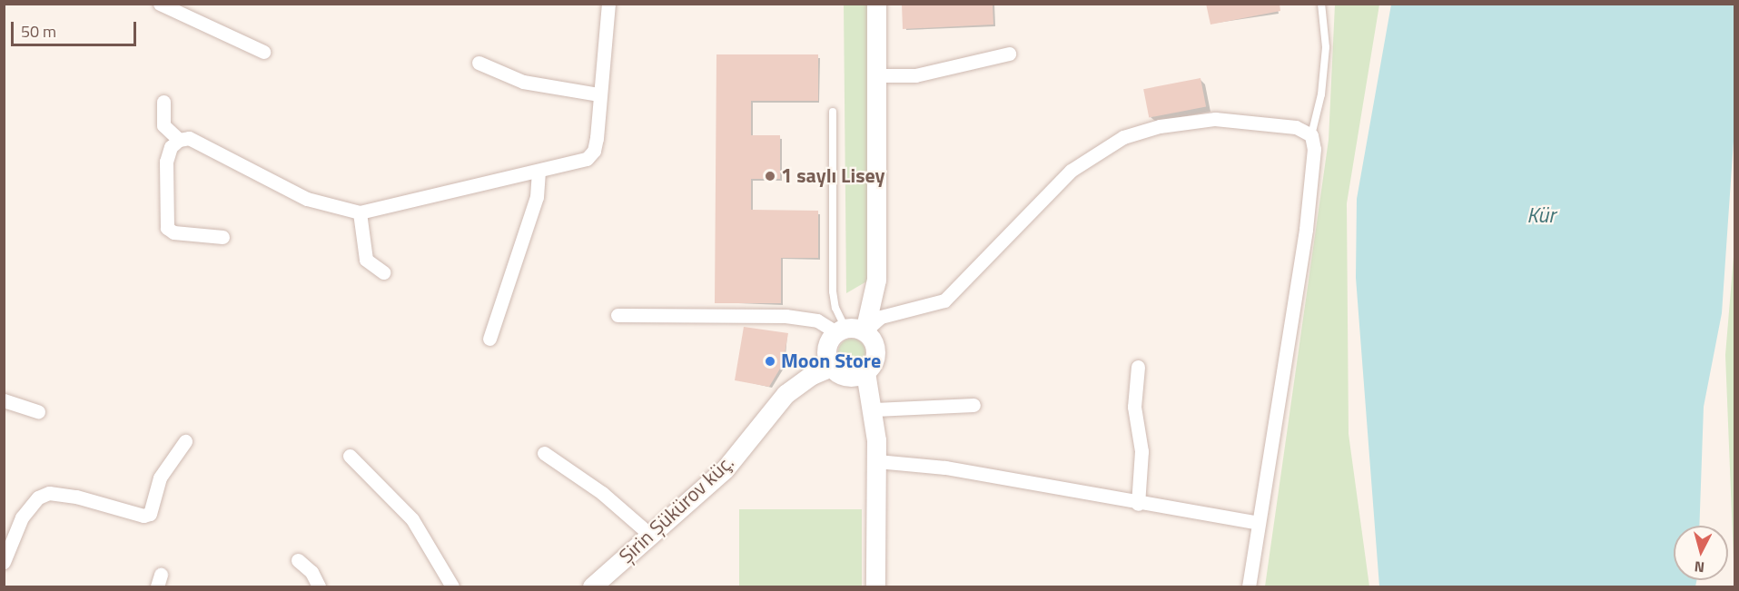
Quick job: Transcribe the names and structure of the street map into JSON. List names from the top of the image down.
{
  "streets": {
    "street": ["Şirin Şükürov küç."]
  },
  "water": ["Kür"],
  "places": ["1 saylı Lisey", "Moon Store"],
  "scale_bar": "50 m",
  "north": "bottom"
}
